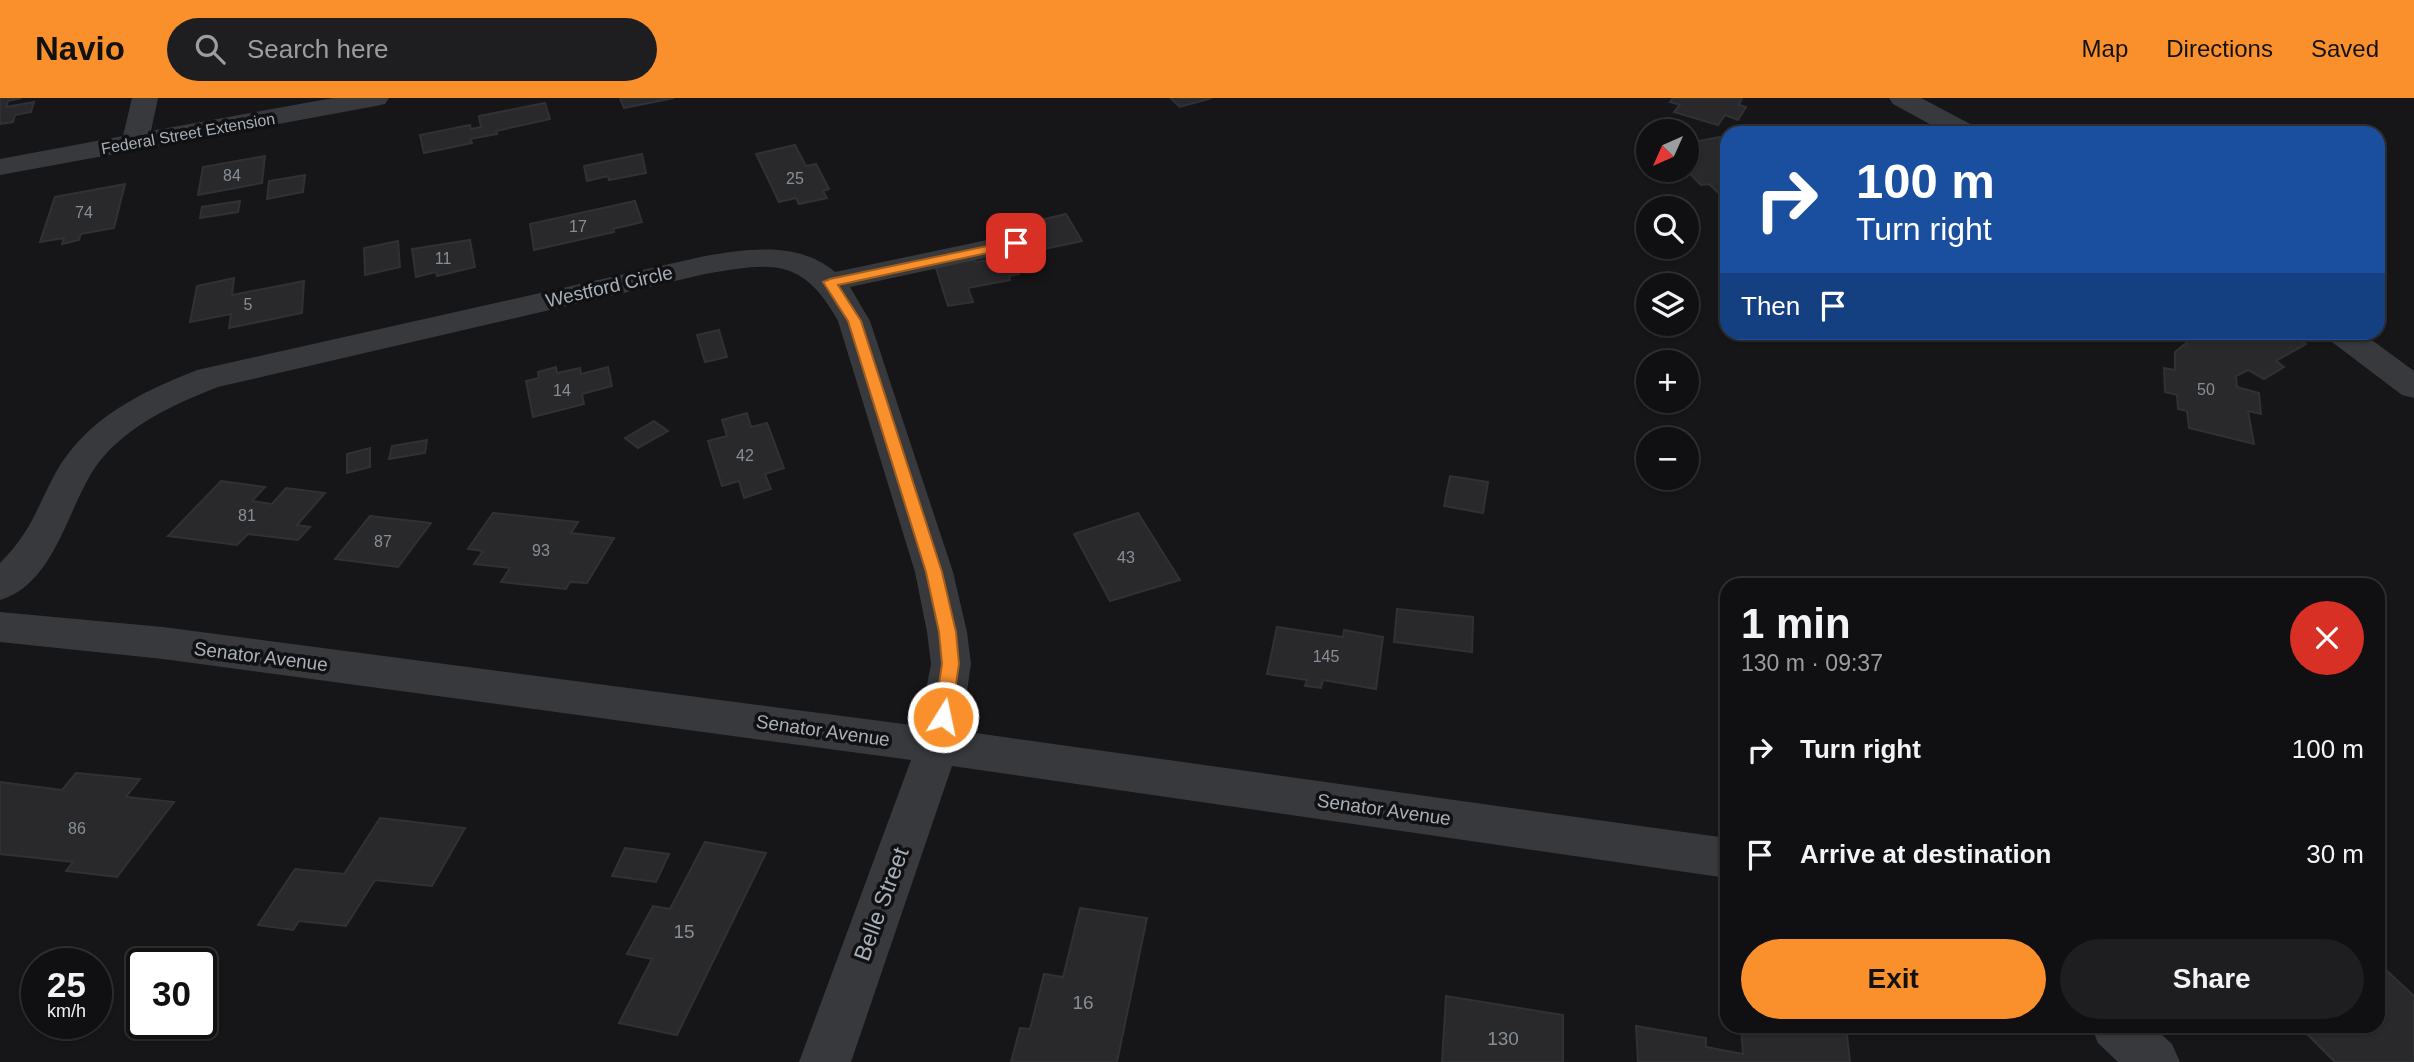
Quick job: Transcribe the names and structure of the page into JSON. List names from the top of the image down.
{
  "streets": {
    "street": [
      "Federal Street Extension",
      "Westford Circle",
      "Senator Avenue",
      "Belle Street"
    ]
  },
  "crossings": [
    ["Westford Circle", "Senator Avenue"],
    ["Westford Circle", "Belle Street"],
    ["Senator Avenue", "Belle Street"]
  ],
  "house_numbers": [
    "84",
    "25",
    "74",
    "17",
    "11",
    "5",
    "50",
    "14",
    "42",
    "81",
    "87",
    "93",
    "43",
    "145",
    "86",
    "15",
    "16",
    "130"
  ],
  "north": "bottom left",
  "page": {
    "header": "Navio",
    "search": "Search here",
    "nav": ["Map", "Directions", "Saved"],
    "map_buttons": ["+", "−"],
    "turn": ["100 m", "Turn right"],
    "then": "Then",
    "heading": ["1 min", "130 m · 09:37"],
    "list": [
      {
        "name": "Turn right",
        "value": "100 m"
      },
      {
        "name": "Arrive at destination",
        "value": "30 m"
      }
    ],
    "buttons": ["Exit", "Share"],
    "speed": "25 km/h",
    "limit": "30"
  }
}
